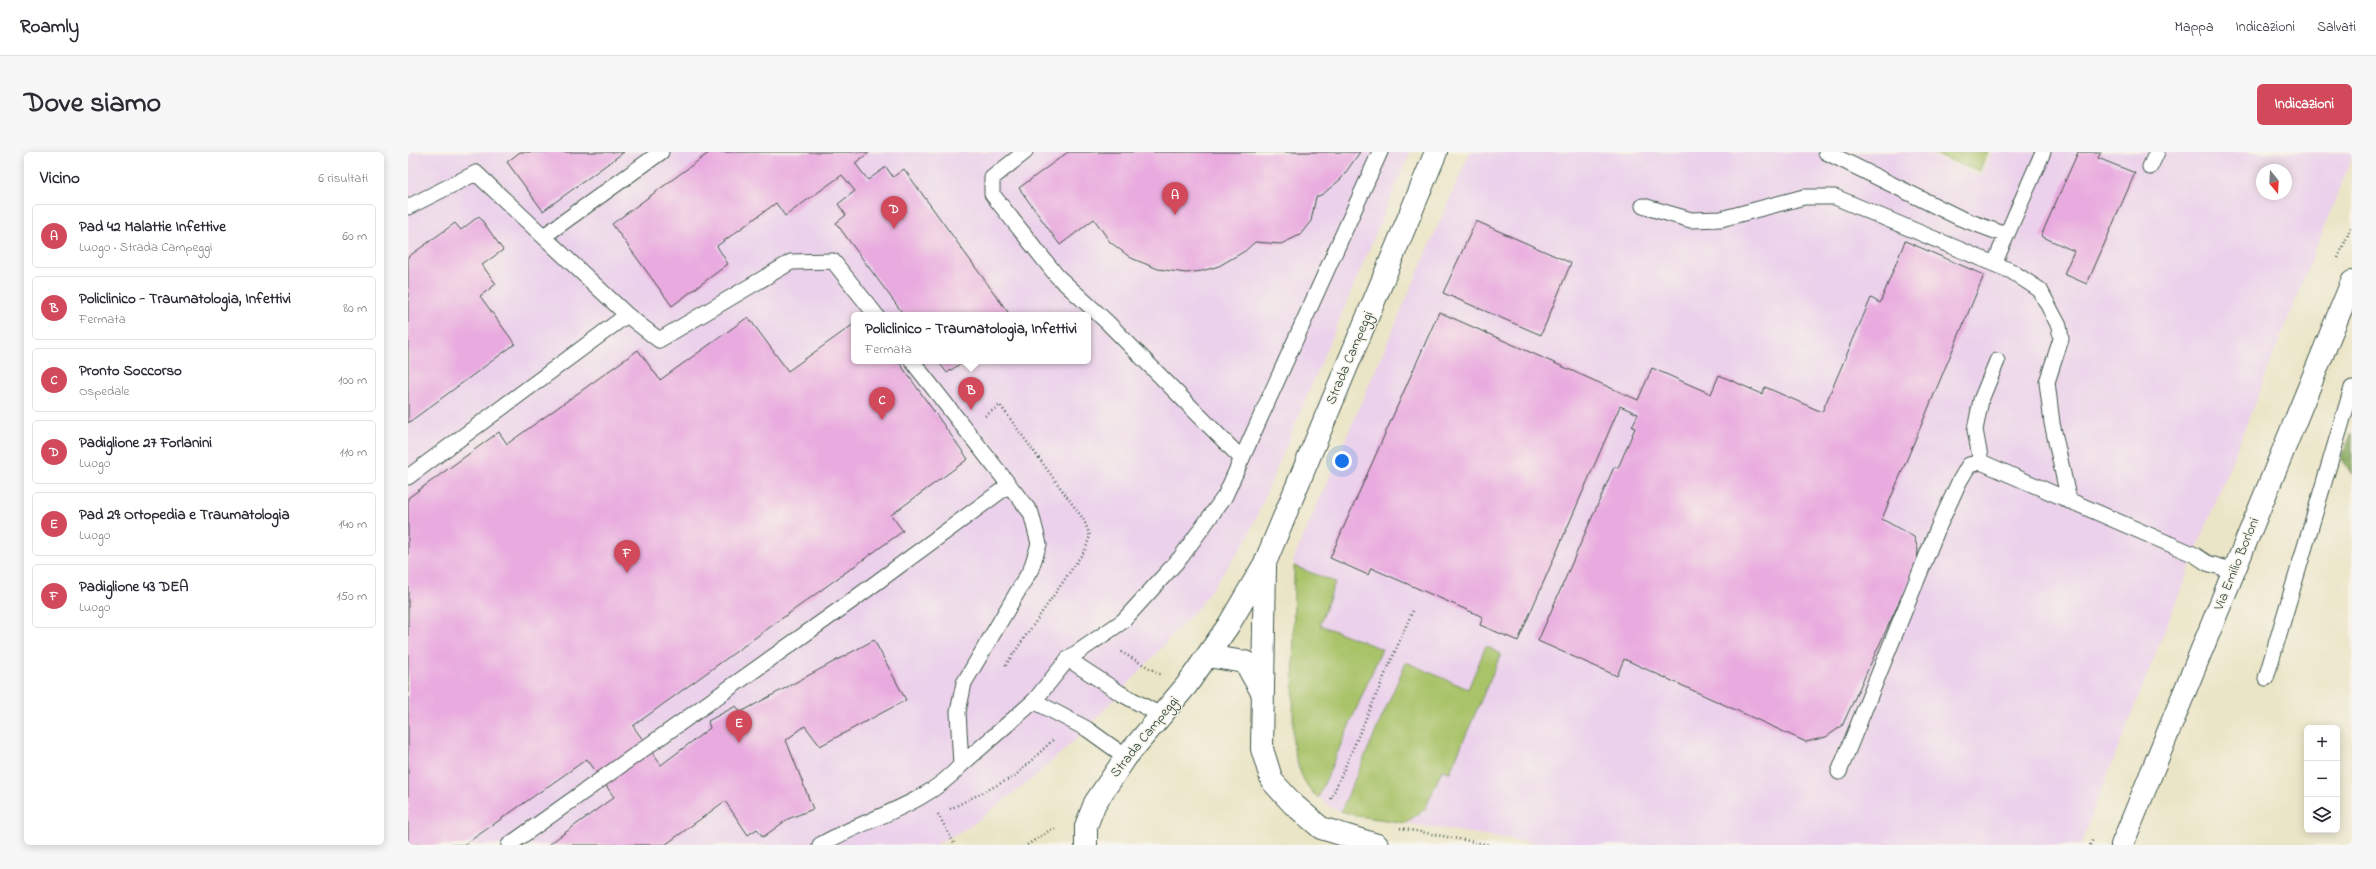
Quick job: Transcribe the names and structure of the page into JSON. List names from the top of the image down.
{
  "streets": {
    "street": ["Strada Campeggi", "Via Emilio Borloni"]
  },
  "north": "bottom",
  "page": {
    "header": "Roamly",
    "nav": ["Mappa", "Indicazioni", "Salvati"],
    "title": "Dove siamo",
    "buttons": "Indicazioni",
    "heading": ["Vicino", "6 risultati"],
    "pins": [
      "A",
      "D",
      "B",
      "C",
      "F",
      "E"
    ],
    "list": [
      {
        "mark": "A",
        "name": "Pad 42 Malattie Infettive",
        "note": "Luogo · Strada Campeggi",
        "value": "60 m"
      },
      {
        "mark": "B",
        "name": "Policlinico - Traumatologia, Infettivi",
        "note": "Fermata",
        "value": "80 m"
      },
      {
        "mark": "C",
        "name": "Pronto Soccorso",
        "note": "Ospedale",
        "value": "100 m"
      },
      {
        "mark": "D",
        "name": "Padiglione 27 Forlanini",
        "note": "Luogo",
        "value": "110 m"
      },
      {
        "mark": "E",
        "name": "Pad 29: Ortopedia e Traumatologia",
        "note": "Luogo",
        "value": "140 m"
      },
      {
        "mark": "F",
        "name": "Padiglione 43 DEA",
        "note": "Luogo",
        "value": "150 m"
      }
    ],
    "popup": ["Policlinico - Traumatologia, Infettivi", "Fermata"],
    "map_buttons": ["+", "−"]
  }
}
